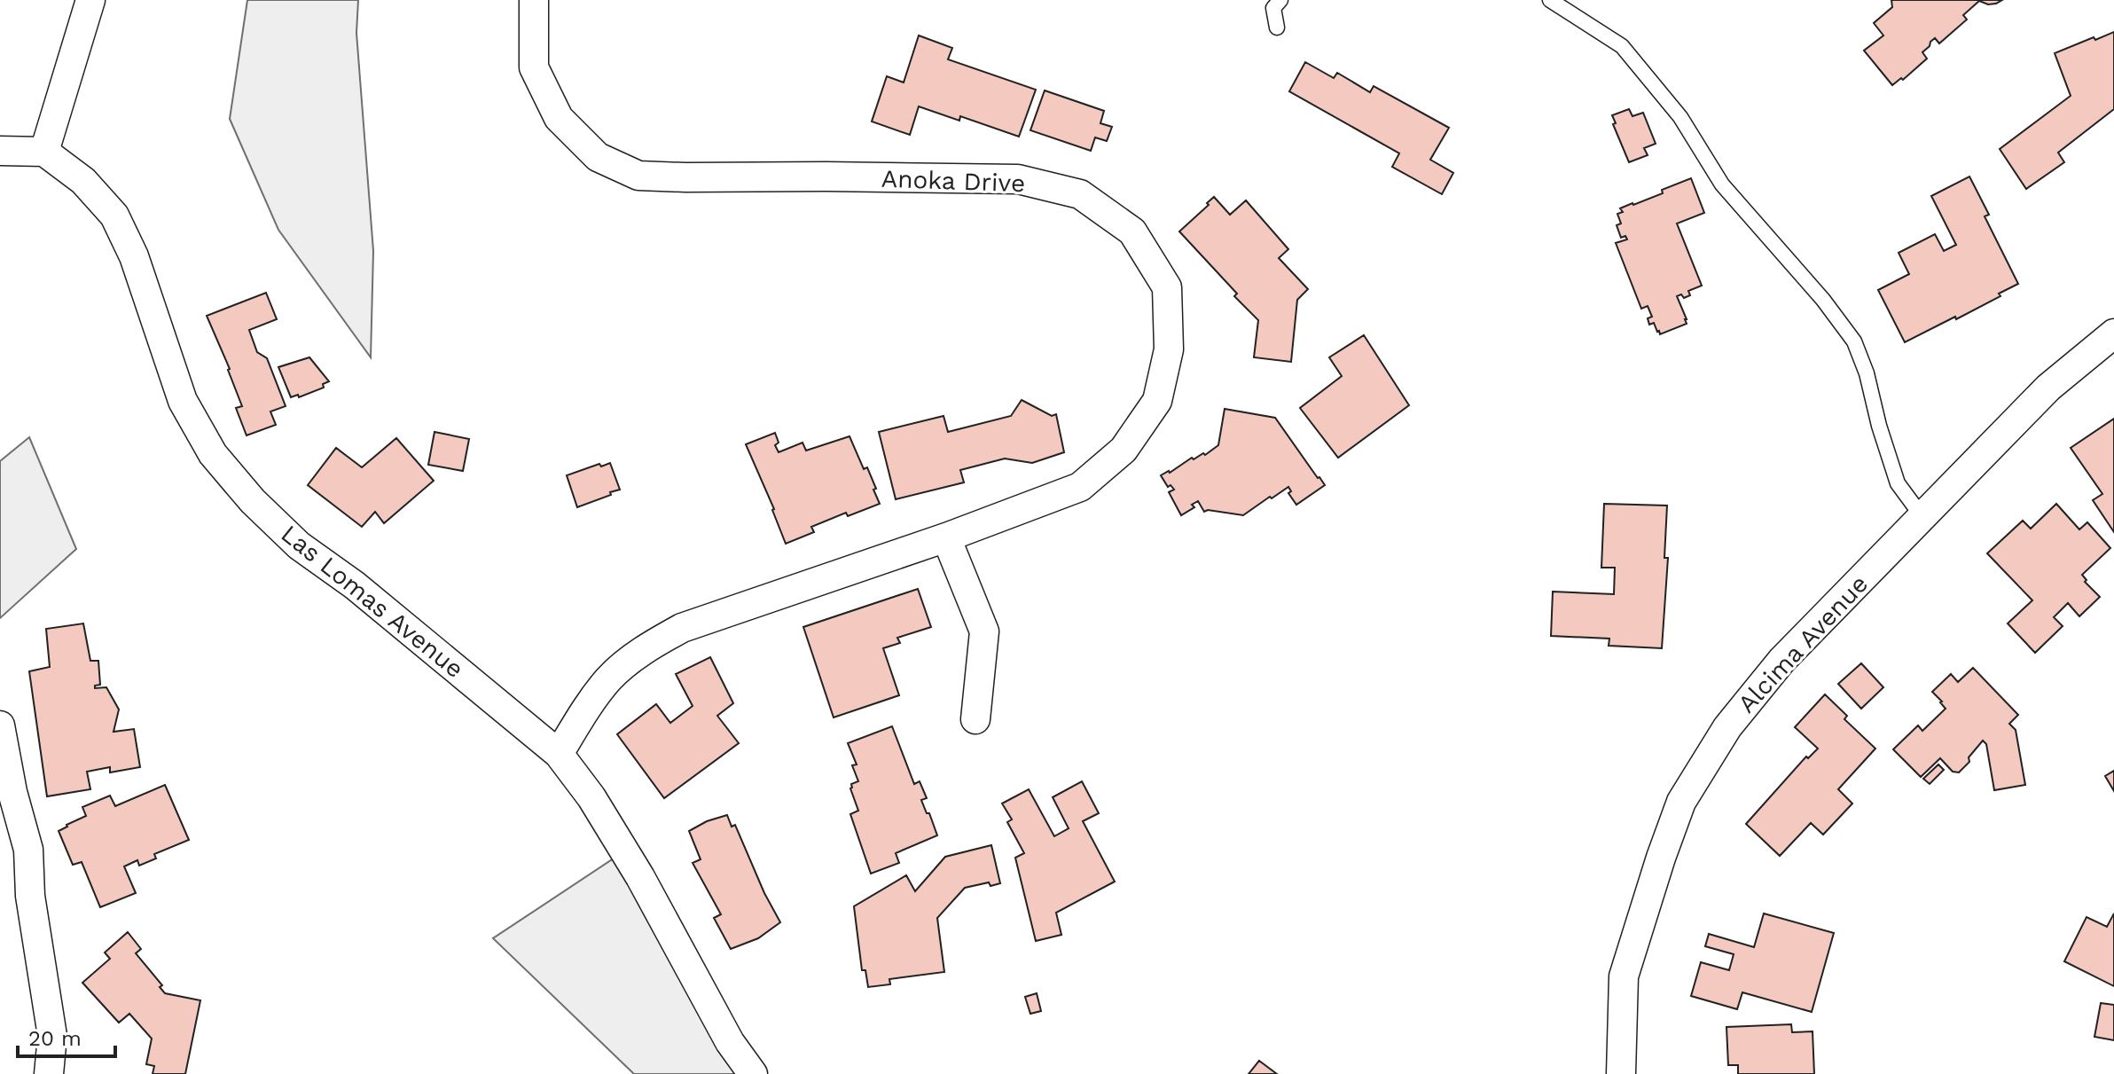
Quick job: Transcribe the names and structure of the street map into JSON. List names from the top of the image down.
{
  "streets": {
    "street": ["Anoka Drive", "Las Lomas Avenue", "Alcima Avenue"]
  },
  "crossings": [
    ["Anoka Drive", "Las Lomas Avenue"]
  ],
  "scale_bar": "20 m"
}
